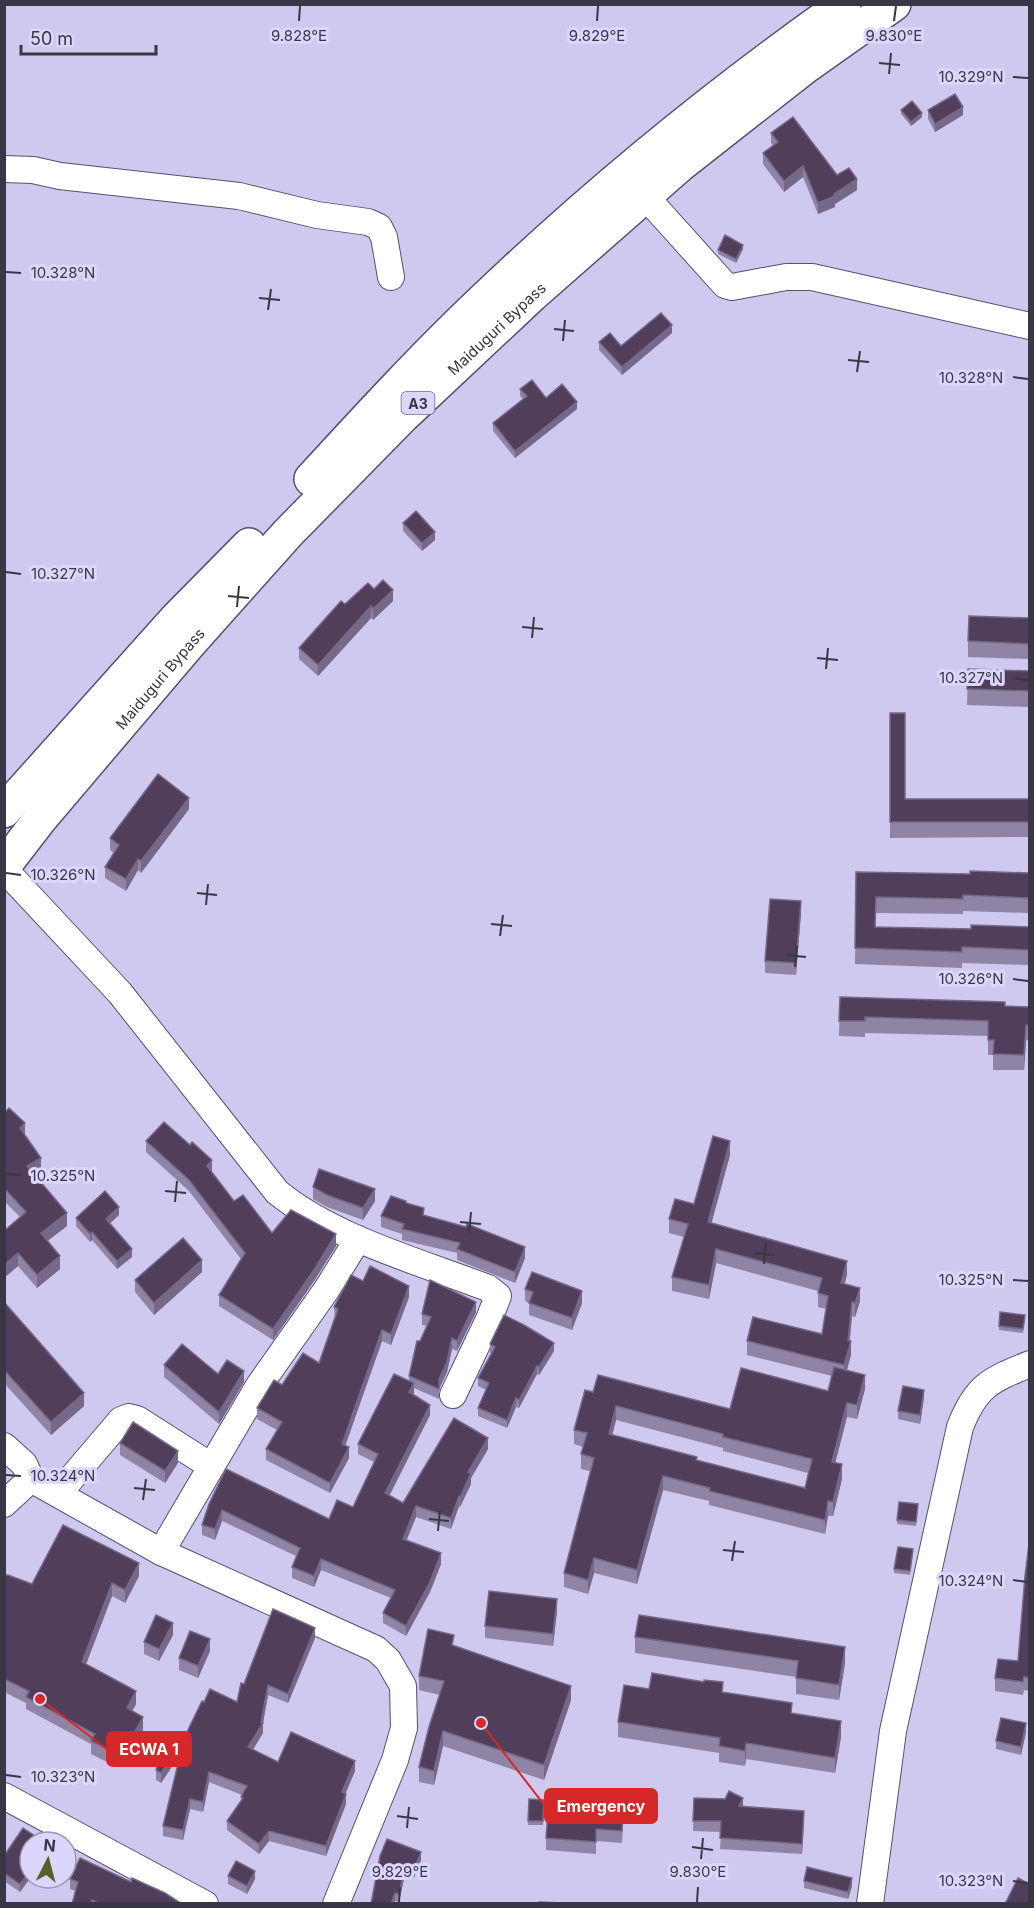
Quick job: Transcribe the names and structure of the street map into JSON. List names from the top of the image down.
{
  "streets": {
    "highway": ["Maiduguri Bypass", "A3"]
  },
  "places": ["ECWA 1", "Emergency"],
  "scale_bar": "50 m",
  "north": "top",
  "coordinates": [
    "9.828°E",
    "9.829°E",
    "9.830°E",
    "10.329°N",
    "10.328°N",
    "10.327°N",
    "10.326°N",
    "10.325°N",
    "10.324°N",
    "10.323°N"
  ]
}
